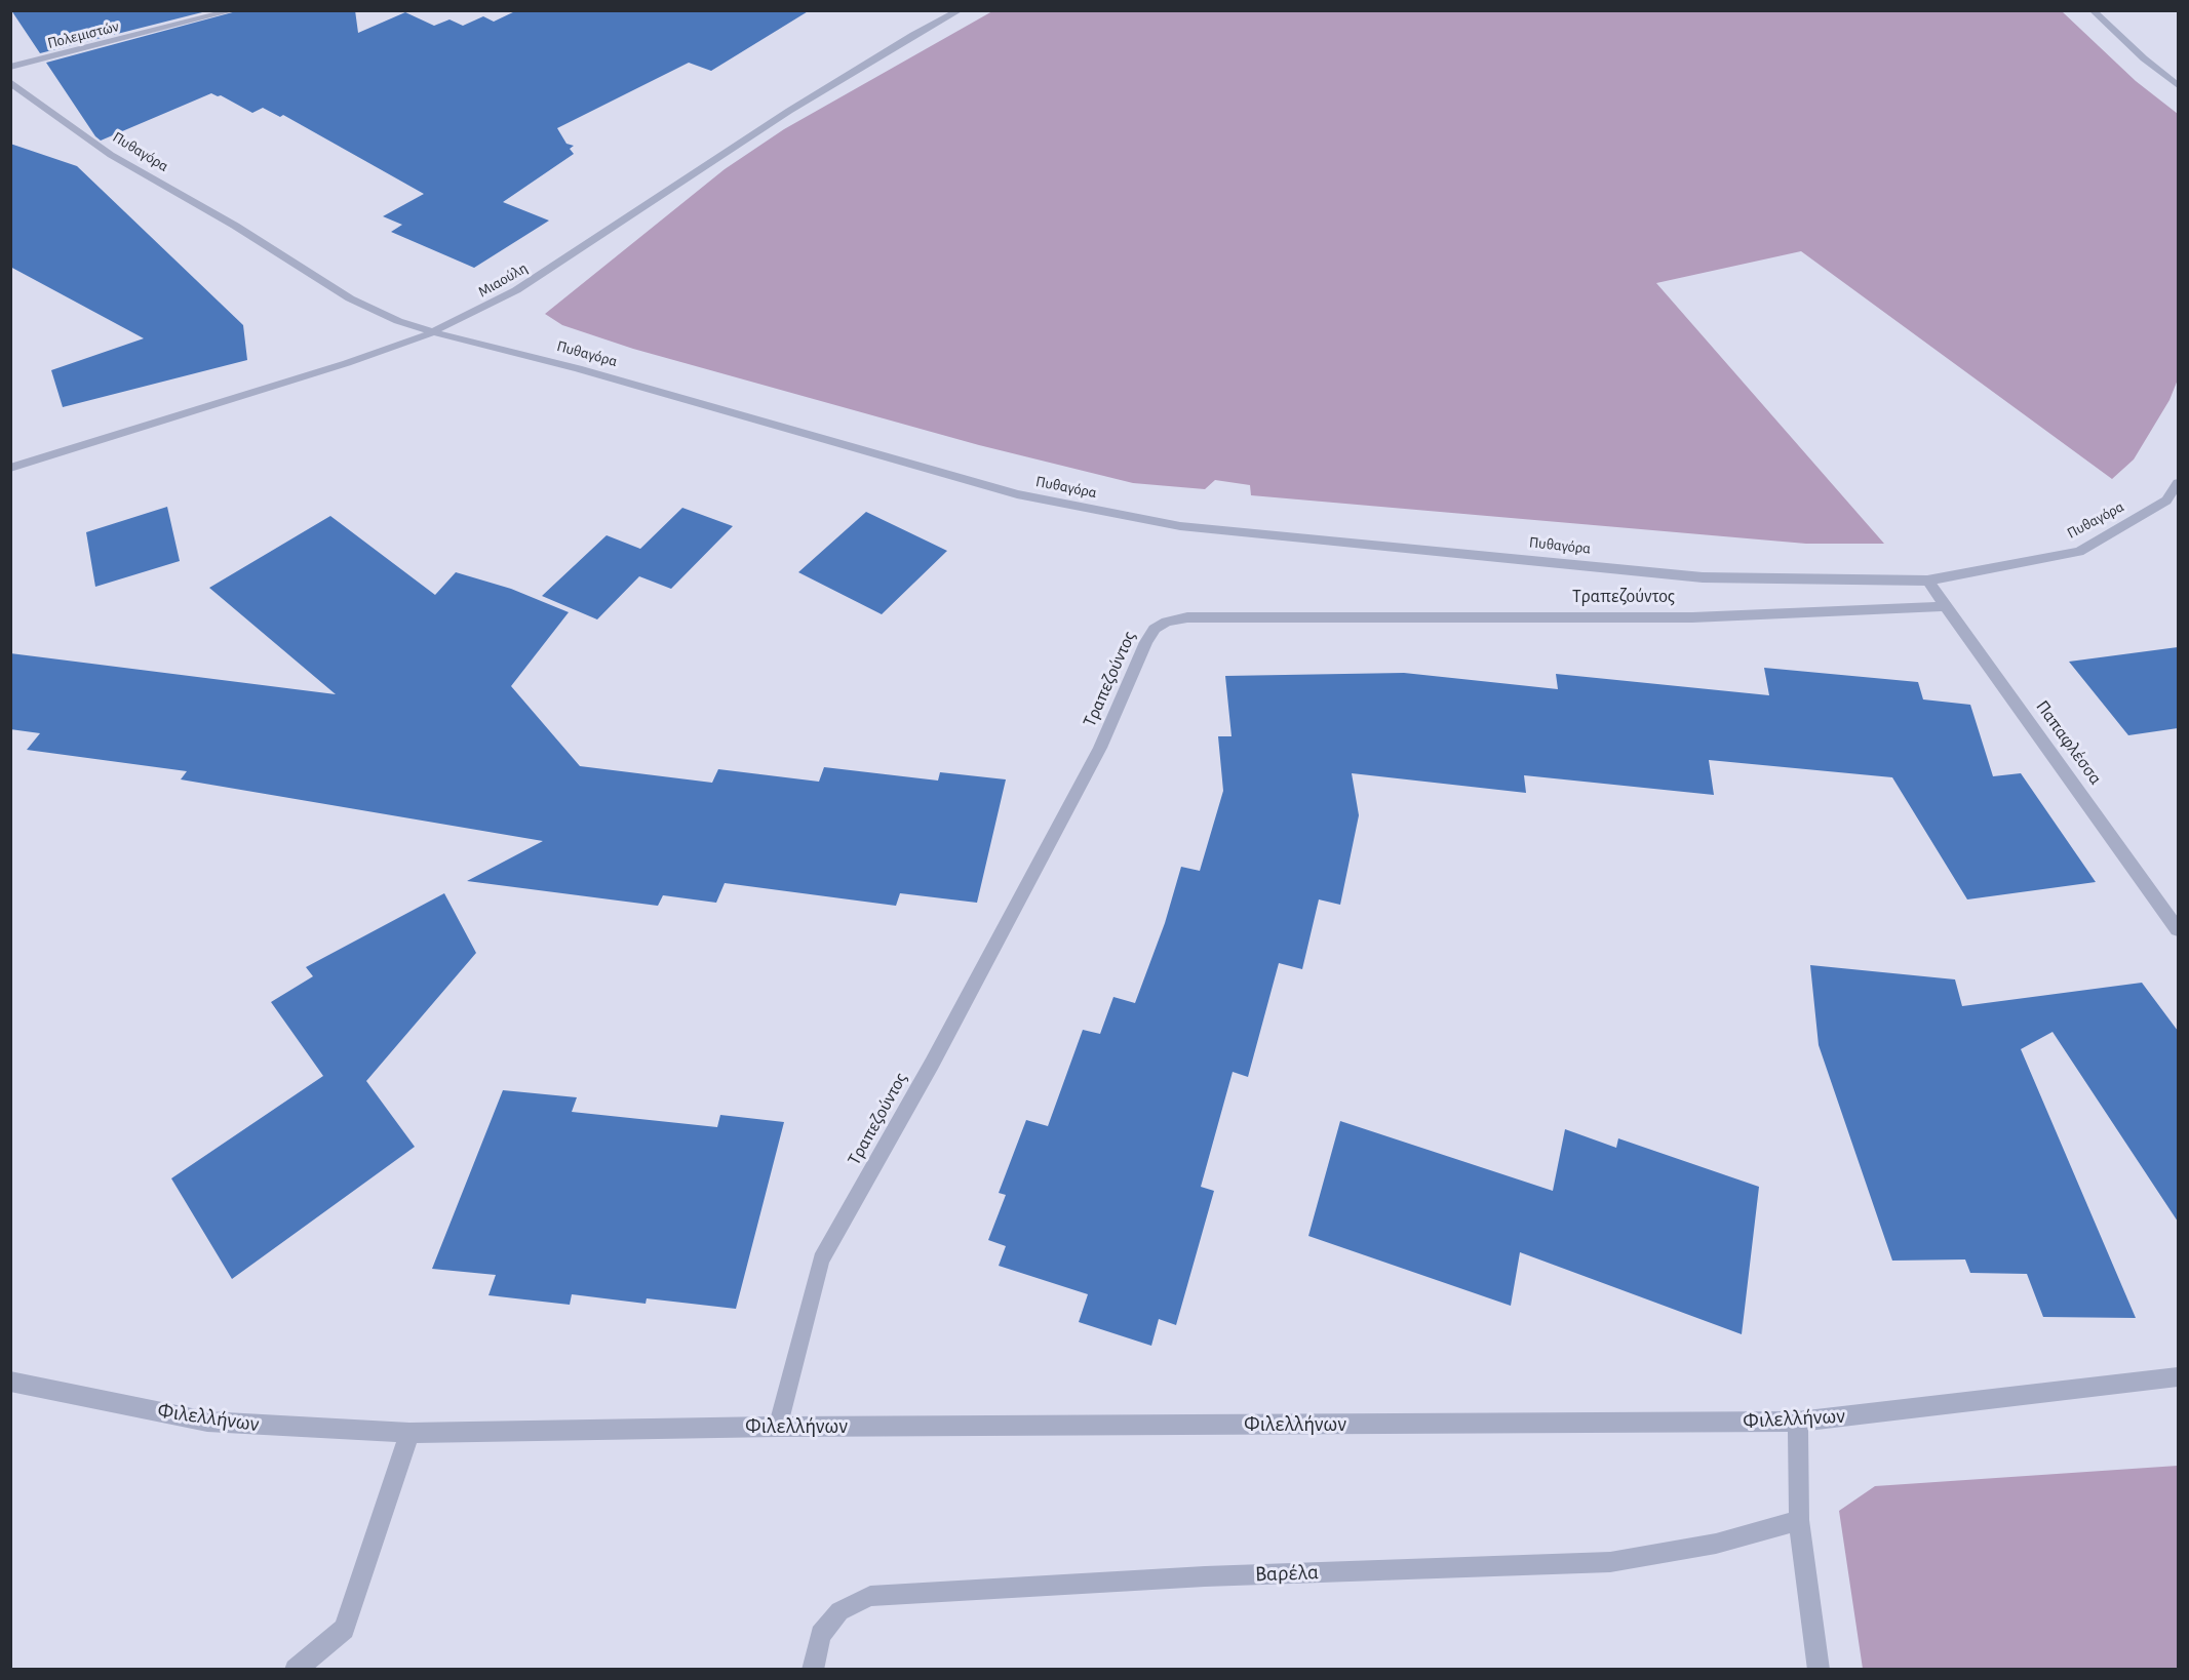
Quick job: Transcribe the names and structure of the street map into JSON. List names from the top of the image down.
{
  "streets": {
    "street": [
      "Πολεμιστών",
      "Πυθαγόρα",
      "Μιαούλη",
      "Τραπεζούντος",
      "Παπαφλέσσα",
      "Φιλελλήνων",
      "Βαρέλα"
    ]
  },
  "crossings": [
    ["Πυθαγόρα", "Μιαούλη"],
    ["Πυθαγόρα", "Παπαφλέσσα"],
    ["Τραπεζούντος", "Παπαφλέσσα"],
    ["Τραπεζούντος", "Φιλελλήνων"]
  ]
}
